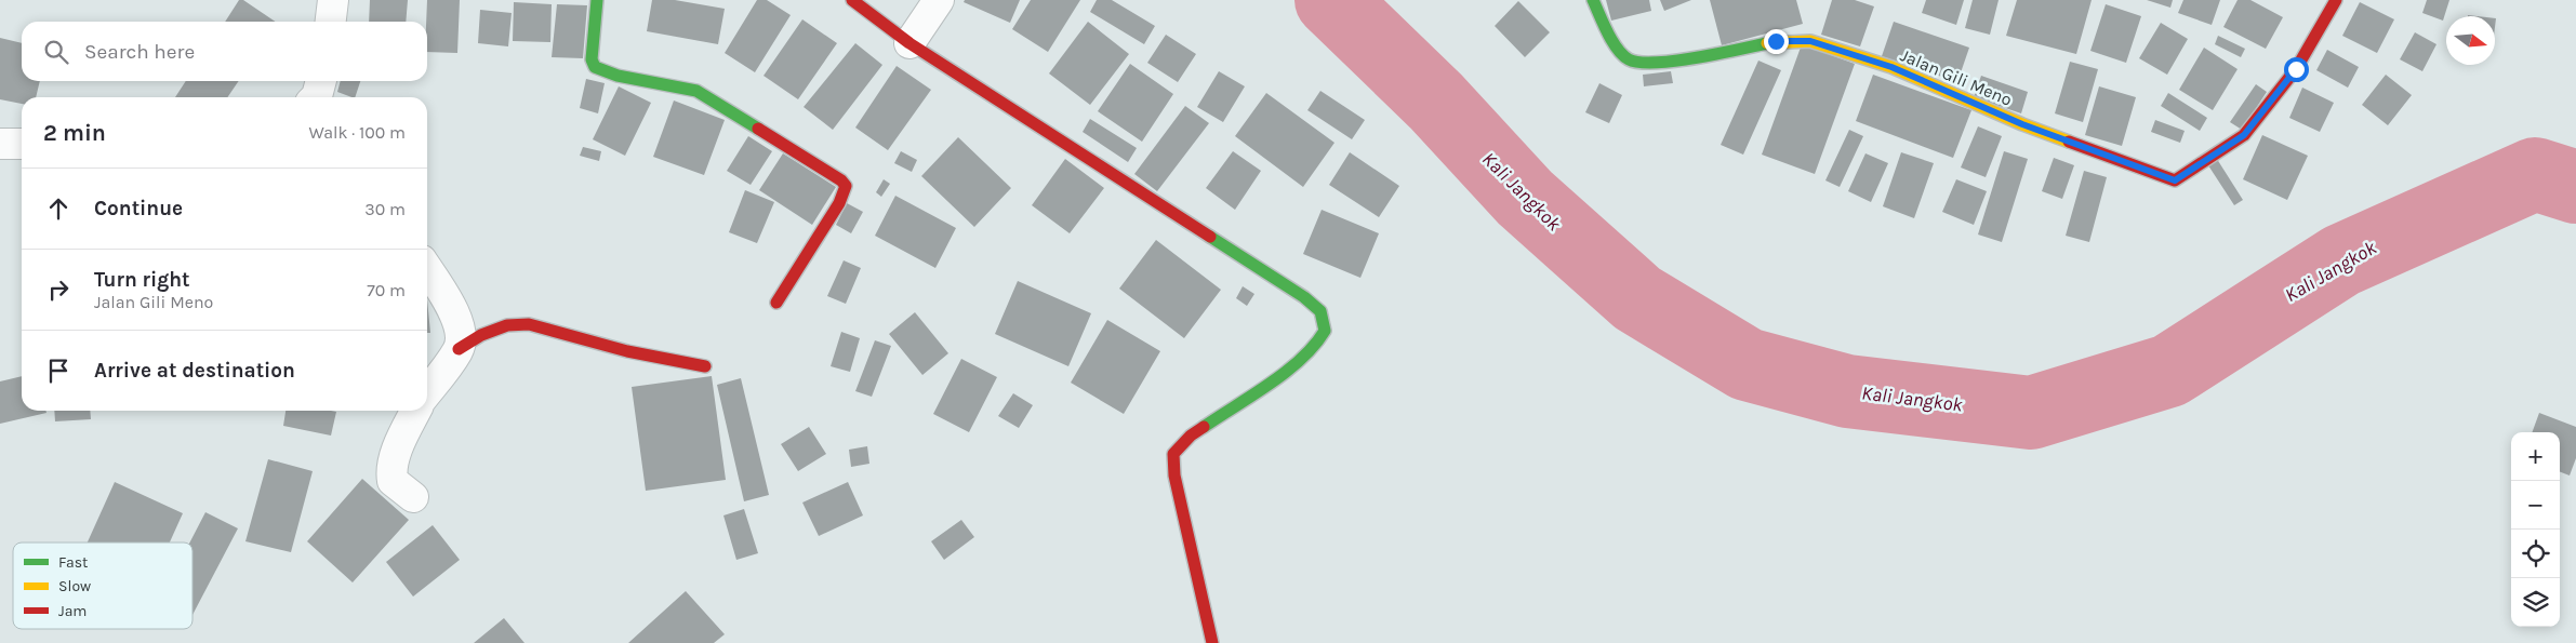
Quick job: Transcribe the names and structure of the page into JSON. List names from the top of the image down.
{
  "streets": {
    "street": ["Jalan Gili Meno"]
  },
  "water": ["Kali Jangkok"],
  "legend": ["Fast", "Slow", "Jam"],
  "north": "right",
  "page": {
    "search": "Search here",
    "heading": ["2 min", "Walk · 100 m"],
    "list": [
      ["Continue", "30 m"],
      ["Turn right", "Jalan Gili Meno", "70 m"],
      "Arrive at destination"
    ],
    "map_buttons": ["+", "−"]
  }
}
